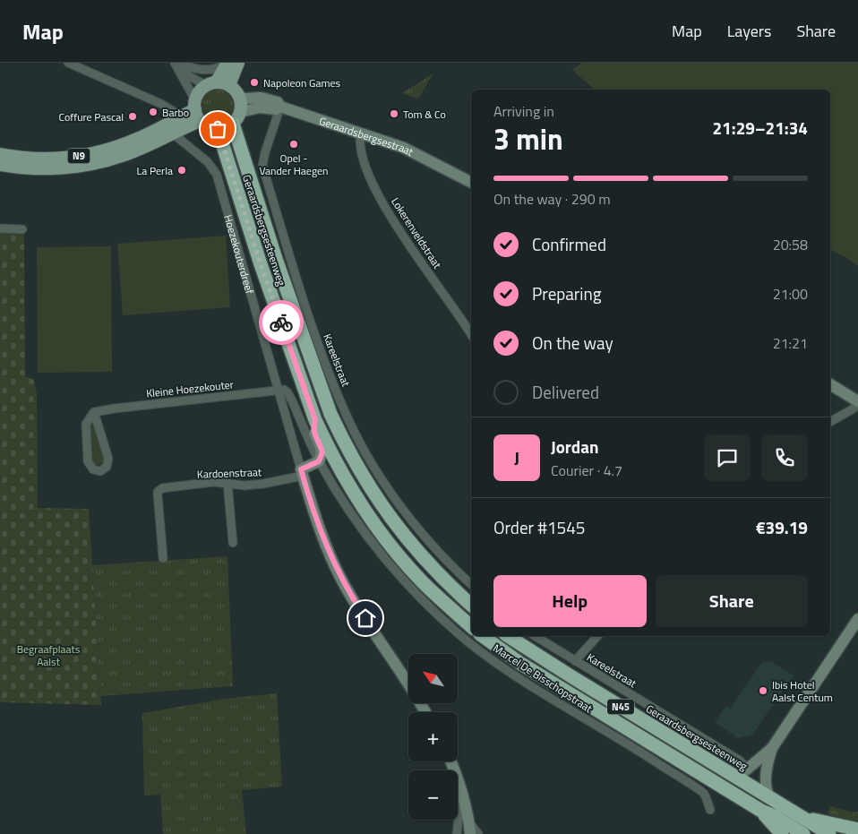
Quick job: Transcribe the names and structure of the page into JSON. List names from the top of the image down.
{
  "streets": {
    "highway": ["Geraardsbergsesteenweg", "N45"],
    "main road": ["N9"],
    "street": [
      "Geraardsbergsestraat",
      "Lokerenveldstraat",
      "Hoezekouterdreef",
      "Kareelstraat",
      "Kleine Hoezekouter",
      "Kardoenstraat",
      "Marcel De Bisschopstraat"
    ]
  },
  "crossings": [
    ["Geraardsbergsestraat", "N9"],
    ["Geraardsbergsestraat", "Geraardsbergsesteenweg"],
    ["Geraardsbergsestraat", "Lokerenveldstraat"],
    ["Geraardsbergsestraat", "Kareelstraat"],
    ["N9", "Geraardsbergsesteenweg"],
    ["N9", "Hoezekouterdreef"],
    ["Geraardsbergsesteenweg", "Kareelstraat"],
    ["Hoezekouterdreef", "Kleine Hoezekouter"],
    ["Hoezekouterdreef", "Kardoenstraat"],
    ["Kleine Hoezekouter", "Marcel De Bisschopstraat"]
  ],
  "parks": ["Begraafplaats Aalst"],
  "places": [
    "Napoleon Games",
    "Barbo",
    "Tom & Co",
    "Coffure Pascal",
    "Opel - Vander Haegen",
    "La Perla",
    "Ibis Hotel Aalst Centum"
  ],
  "north": "top left",
  "page": {
    "header": "Map",
    "nav": ["Map", "Layers", "Share"],
    "heading": ["3 min", "Arriving in", "21:29–21:34"],
    "panel": [
      "Jordan",
      "Courier · 4.7",
      "Order #1545",
      "€39.19"
    ],
    "bar": "On the way · 290 m",
    "list": [
      ["Confirmed", "20:58"],
      ["Preparing", "21:00"],
      ["On the way", "21:21"],
      "Delivered"
    ],
    "round": "J",
    "buttons": ["Help", "Share"],
    "map_buttons": ["+", "−"]
  }
}
